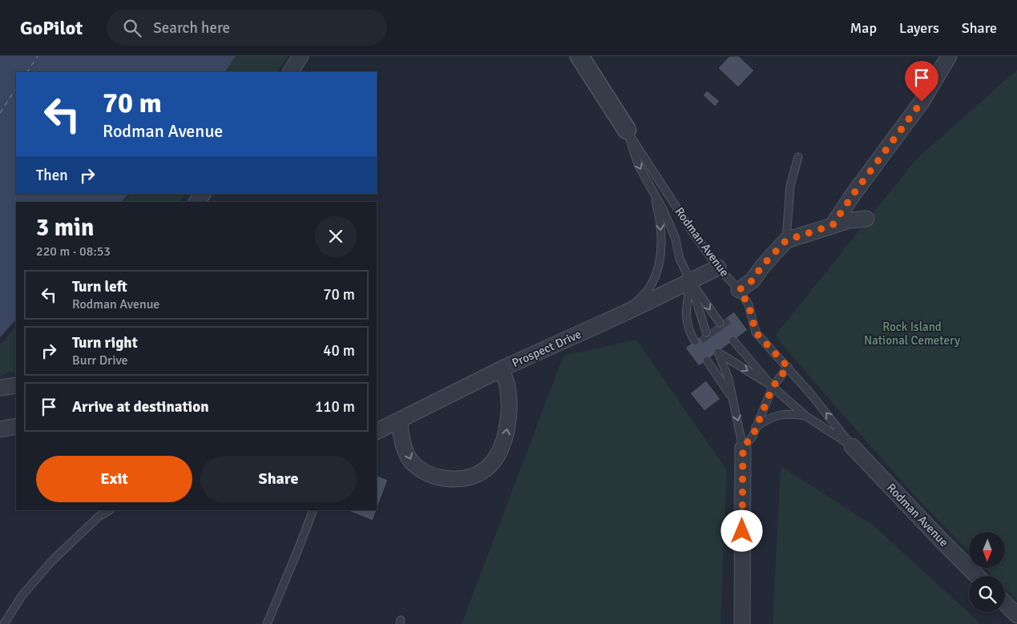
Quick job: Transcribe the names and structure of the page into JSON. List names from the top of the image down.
{
  "streets": {
    "street": ["Rodman Avenue", "Prospect Drive"]
  },
  "crossings": [
    ["Rodman Avenue", "Prospect Drive"]
  ],
  "parks": ["Rock Island National Cemetery"],
  "north": "bottom",
  "page": {
    "header": "GoPilot",
    "search": "Search here",
    "nav": ["Map", "Layers", "Share"],
    "turn": ["70 m", "Rodman Avenue"],
    "then": "Then",
    "heading": ["3 min", "220 m · 08:53"],
    "list": [
      {
        "name": "Turn left",
        "note": "Rodman Avenue",
        "value": "70 m"
      },
      {
        "name": "Turn right",
        "note": "Burr Drive",
        "value": "40 m"
      },
      {
        "name": "Arrive at destination",
        "value": "110 m"
      }
    ],
    "buttons": ["Exit", "Share"]
  }
}
